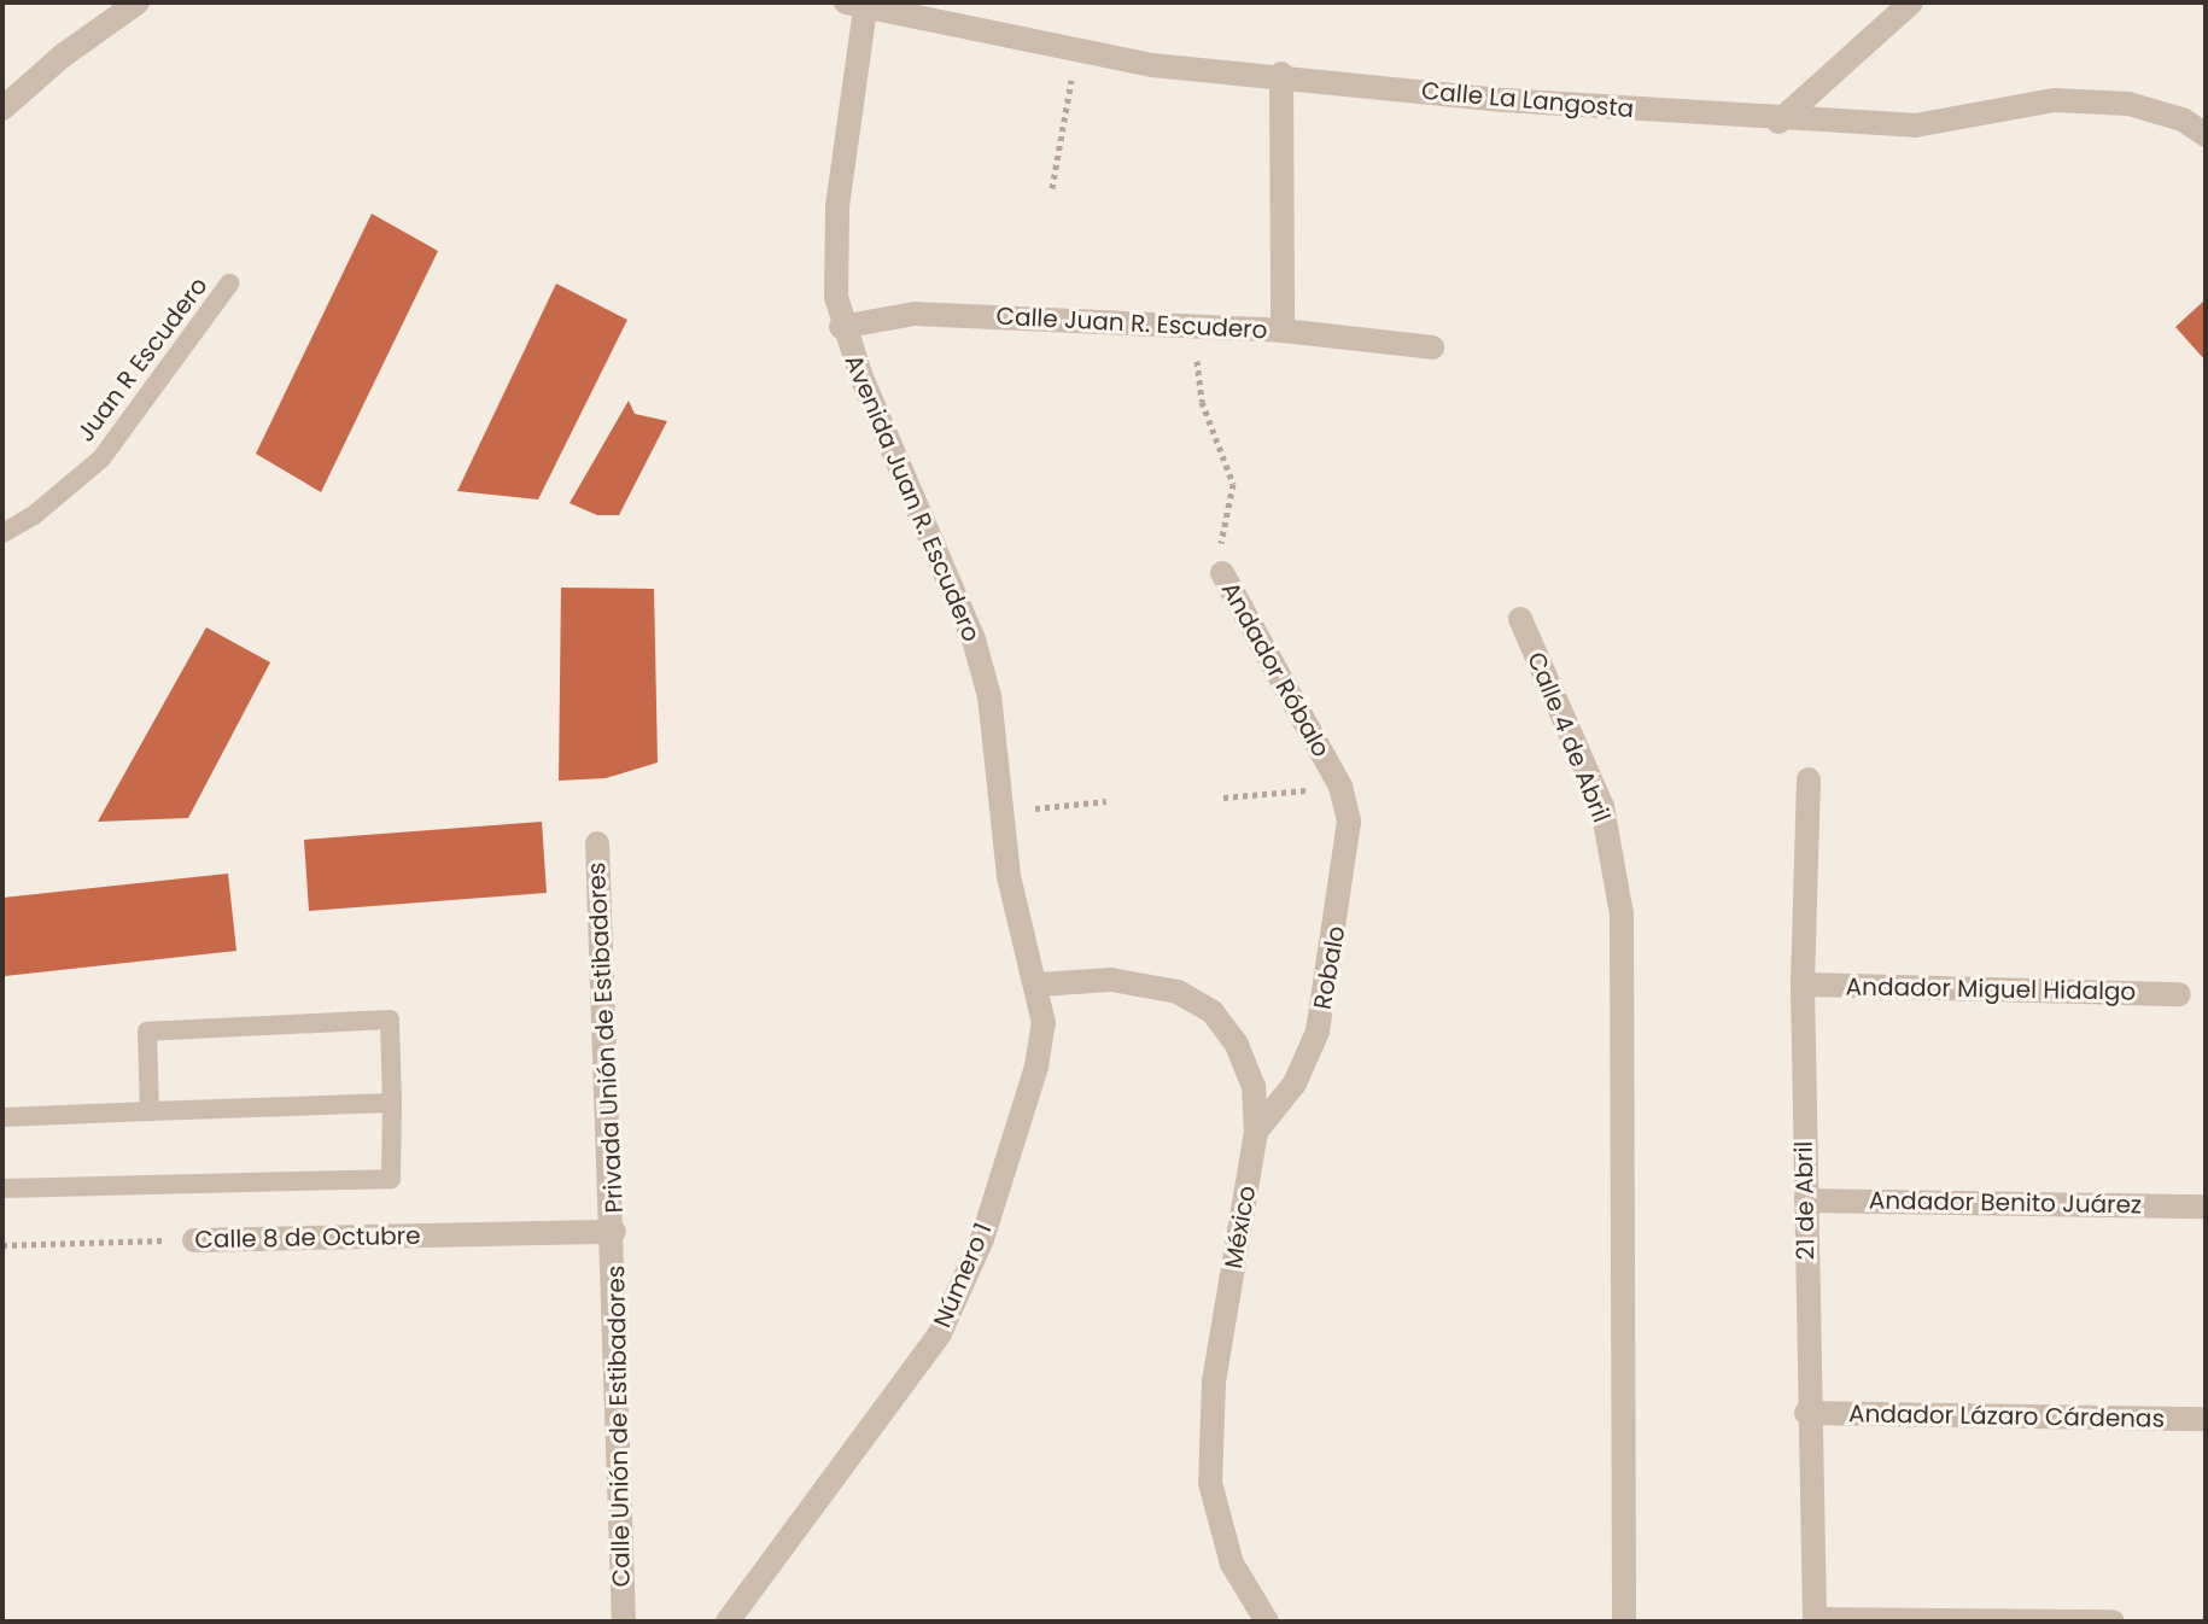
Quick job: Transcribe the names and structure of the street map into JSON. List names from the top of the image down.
{
  "streets": {
    "street": [
      "Calle La Langosta",
      "Calle Juan R. Escudero",
      "Avenida Juan R. Escudero",
      "Andador Róbalo",
      "Calle 4 de Abril",
      "Robalo",
      "Andador Miguel Hidalgo",
      "Privada Unión de Estibadores",
      "21 de Abril",
      "Andador Benito Juárez",
      "México",
      "Calle 8 de Octubre",
      "Número 1",
      "Andador Lázaro Cárdenas",
      "Calle Unión de Estibadores"
    ],
    "lane": ["Juan R Escudero"]
  },
  "crossings": [
    ["Calle La Langosta", "Calle Juan R. Escudero"],
    ["Calle La Langosta", "Avenida Juan R. Escudero"],
    ["Calle Juan R. Escudero", "Avenida Juan R. Escudero"],
    ["Calle Juan R. Escudero", "Andador Róbalo"],
    ["Avenida Juan R. Escudero", "México"],
    ["Avenida Juan R. Escudero", "Número 1"],
    ["Andador Róbalo", "Robalo"],
    ["Robalo", "México"],
    ["Andador Miguel Hidalgo", "21 de Abril"],
    ["Privada Unión de Estibadores", "Calle 8 de Octubre"],
    ["Privada Unión de Estibadores", "Calle Unión de Estibadores"],
    ["21 de Abril", "Andador Benito Juárez"],
    ["21 de Abril", "Andador Lázaro Cárdenas"],
    ["México", "Número 1"],
    ["Calle 8 de Octubre", "Calle Unión de Estibadores"]
  ]
}
